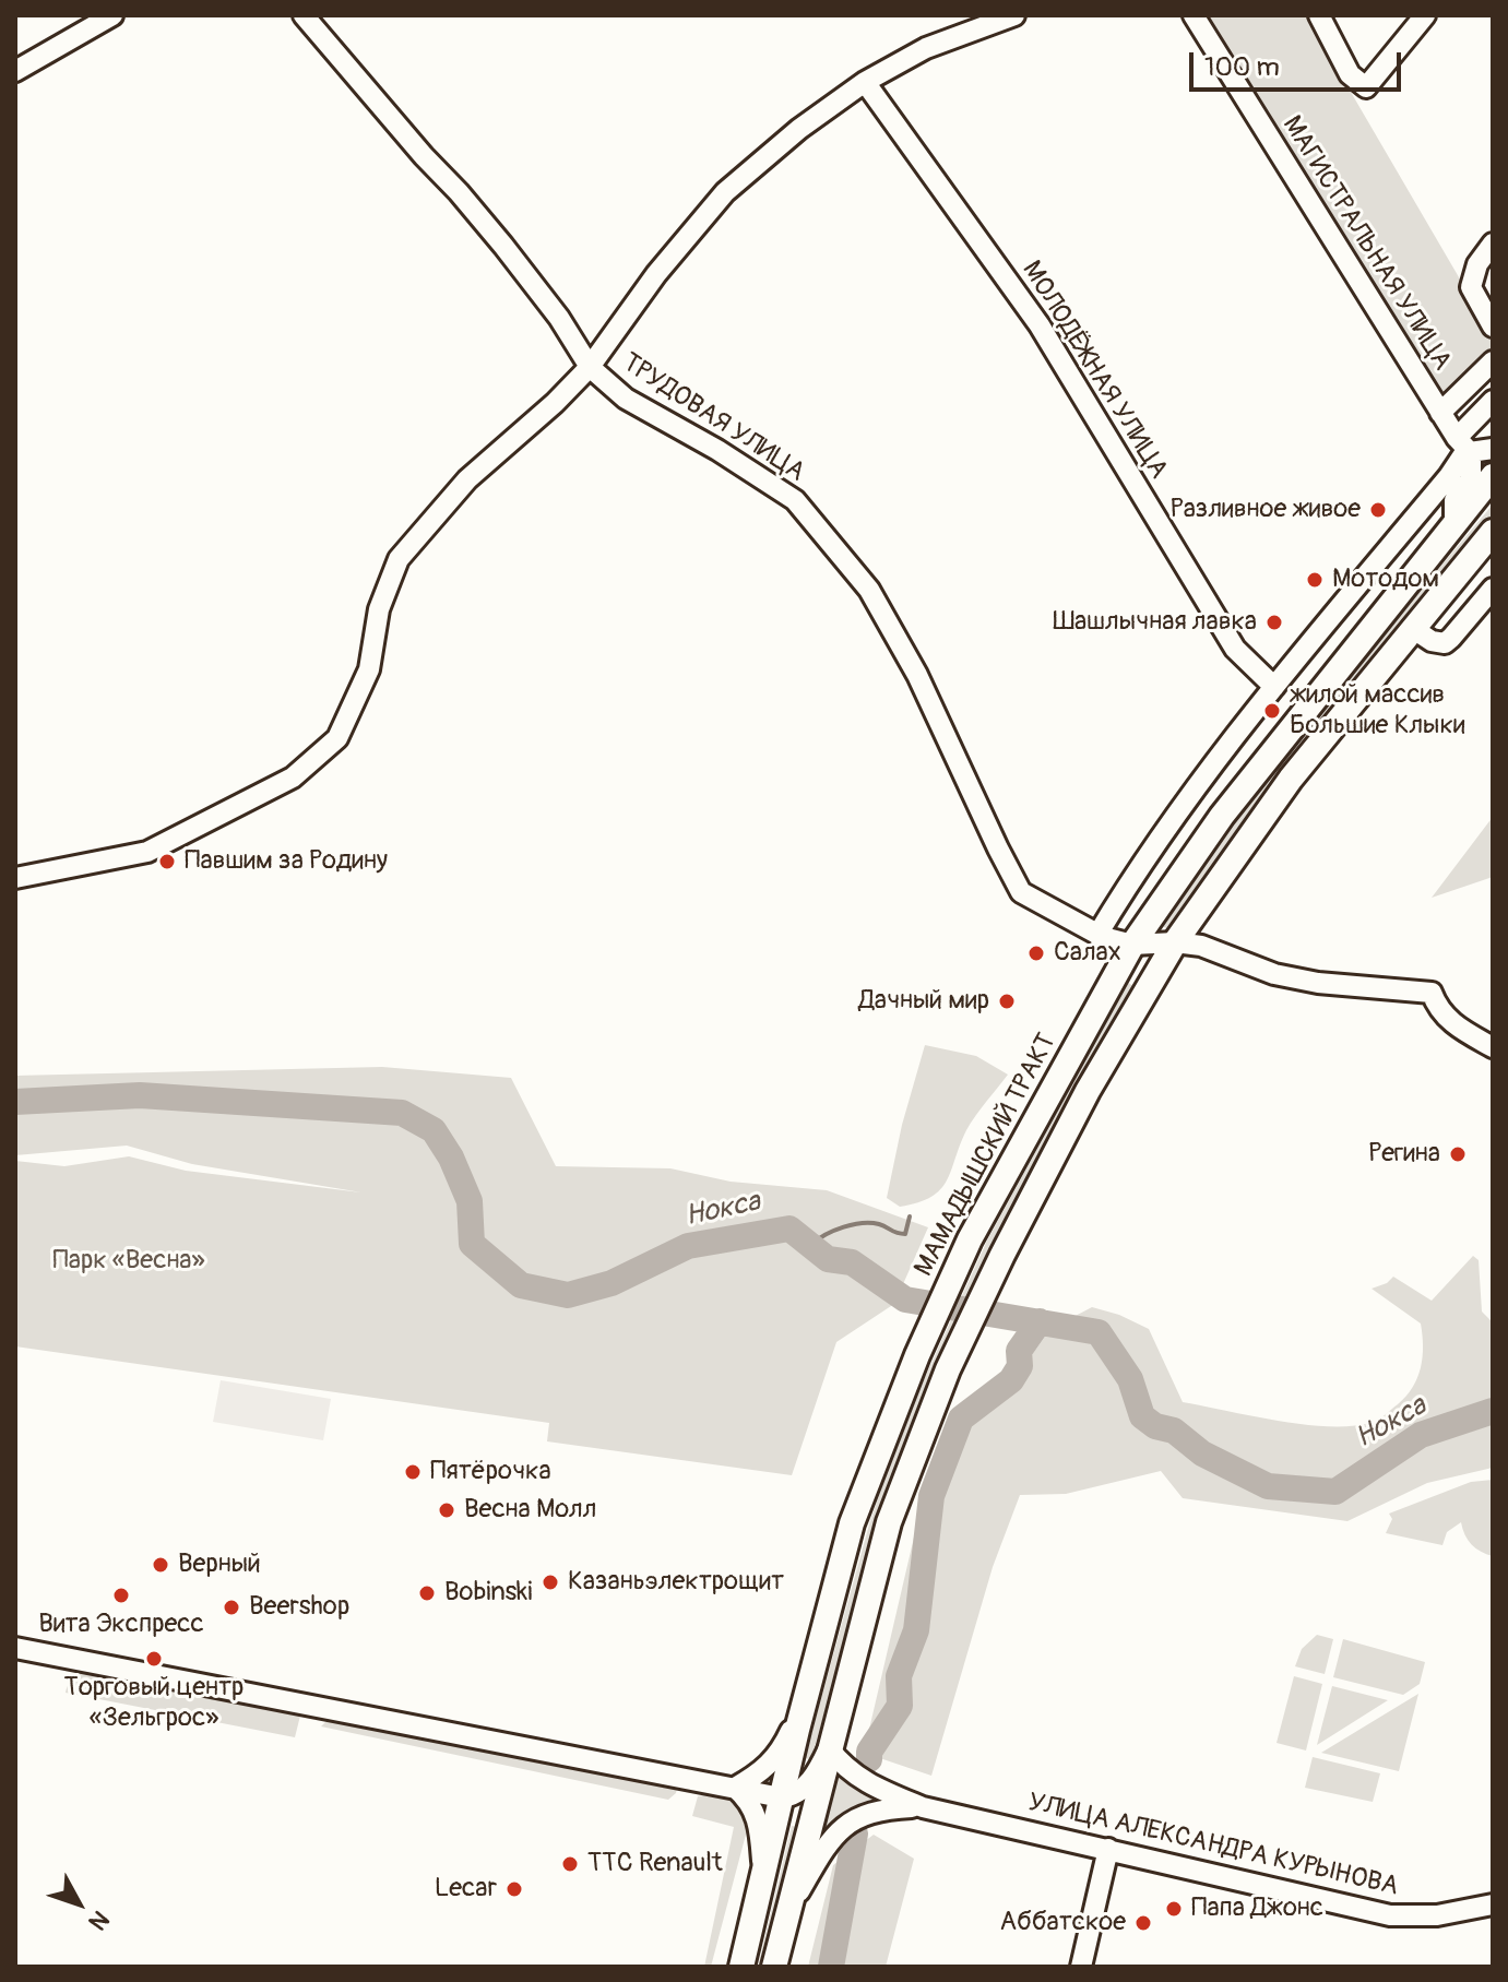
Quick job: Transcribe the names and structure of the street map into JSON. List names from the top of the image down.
{
  "streets": {
    "main road": ["МАМАДЫШСКИЙ ТРАКТ"],
    "street": [
      "МАГИСТРАЛЬНАЯ УЛИЦА",
      "МОЛОДЁЖНАЯ УЛИЦА",
      "ТРУДОВАЯ УЛИЦА",
      "УЛИЦА АЛЕКСАНДРА КУРЫНОВА"
    ]
  },
  "crossings": [
    ["ТРУДОВАЯ УЛИЦА", "МАМАДЫШСКИЙ ТРАКТ"]
  ],
  "water": ["Нокса"],
  "parks": ["Парк «Весна»"],
  "places": [
    "Разливное живое",
    "Мотодом",
    "Шашлычная лавка",
    "жилой массив Большие Клыки",
    "Павшим за Родину",
    "Салах",
    "Дачный мир",
    "Регина",
    "Пятёрочка",
    "Весна Молл",
    "Верный",
    "Казаньэлектрощит",
    "Bobinski",
    "Вита Экспресс",
    "Beershop",
    "Торговый центр «Зельгрос»",
    "ТТС Renault",
    "Lecar",
    "Папа Джонс",
    "Аббатское"
  ],
  "scale_bar": "100 m",
  "north": "bottom right"
}
